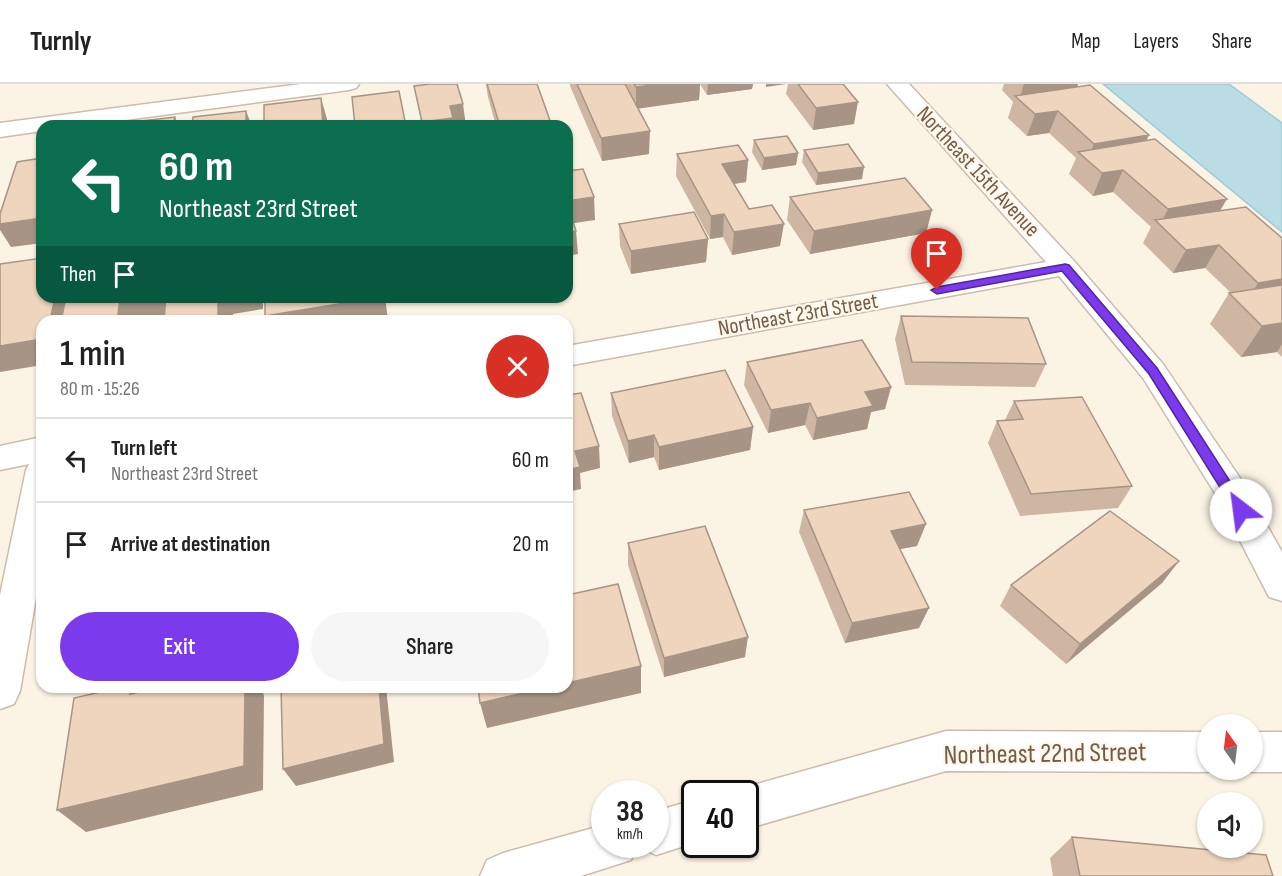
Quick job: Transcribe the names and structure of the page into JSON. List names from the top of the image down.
{
  "streets": {
    "street": ["Northeast 15th Avenue", "Northeast 23rd Street", "Northeast 22nd Street"]
  },
  "crossings": [
    ["Northeast 15th Avenue", "Northeast 23rd Street"]
  ],
  "north": "top",
  "page": {
    "header": "Turnly",
    "nav": ["Map", "Layers", "Share"],
    "turn": ["60 m", "Northeast 23rd Street"],
    "then": "Then",
    "heading": ["1 min", "80 m · 15:26"],
    "list": [
      {
        "name": "Turn left",
        "note": "Northeast 23rd Street",
        "value": "60 m"
      },
      {
        "name": "Arrive at destination",
        "value": "20 m"
      }
    ],
    "buttons": ["Exit", "Share"],
    "speed": "38 km/h",
    "limit": "40"
  }
}
